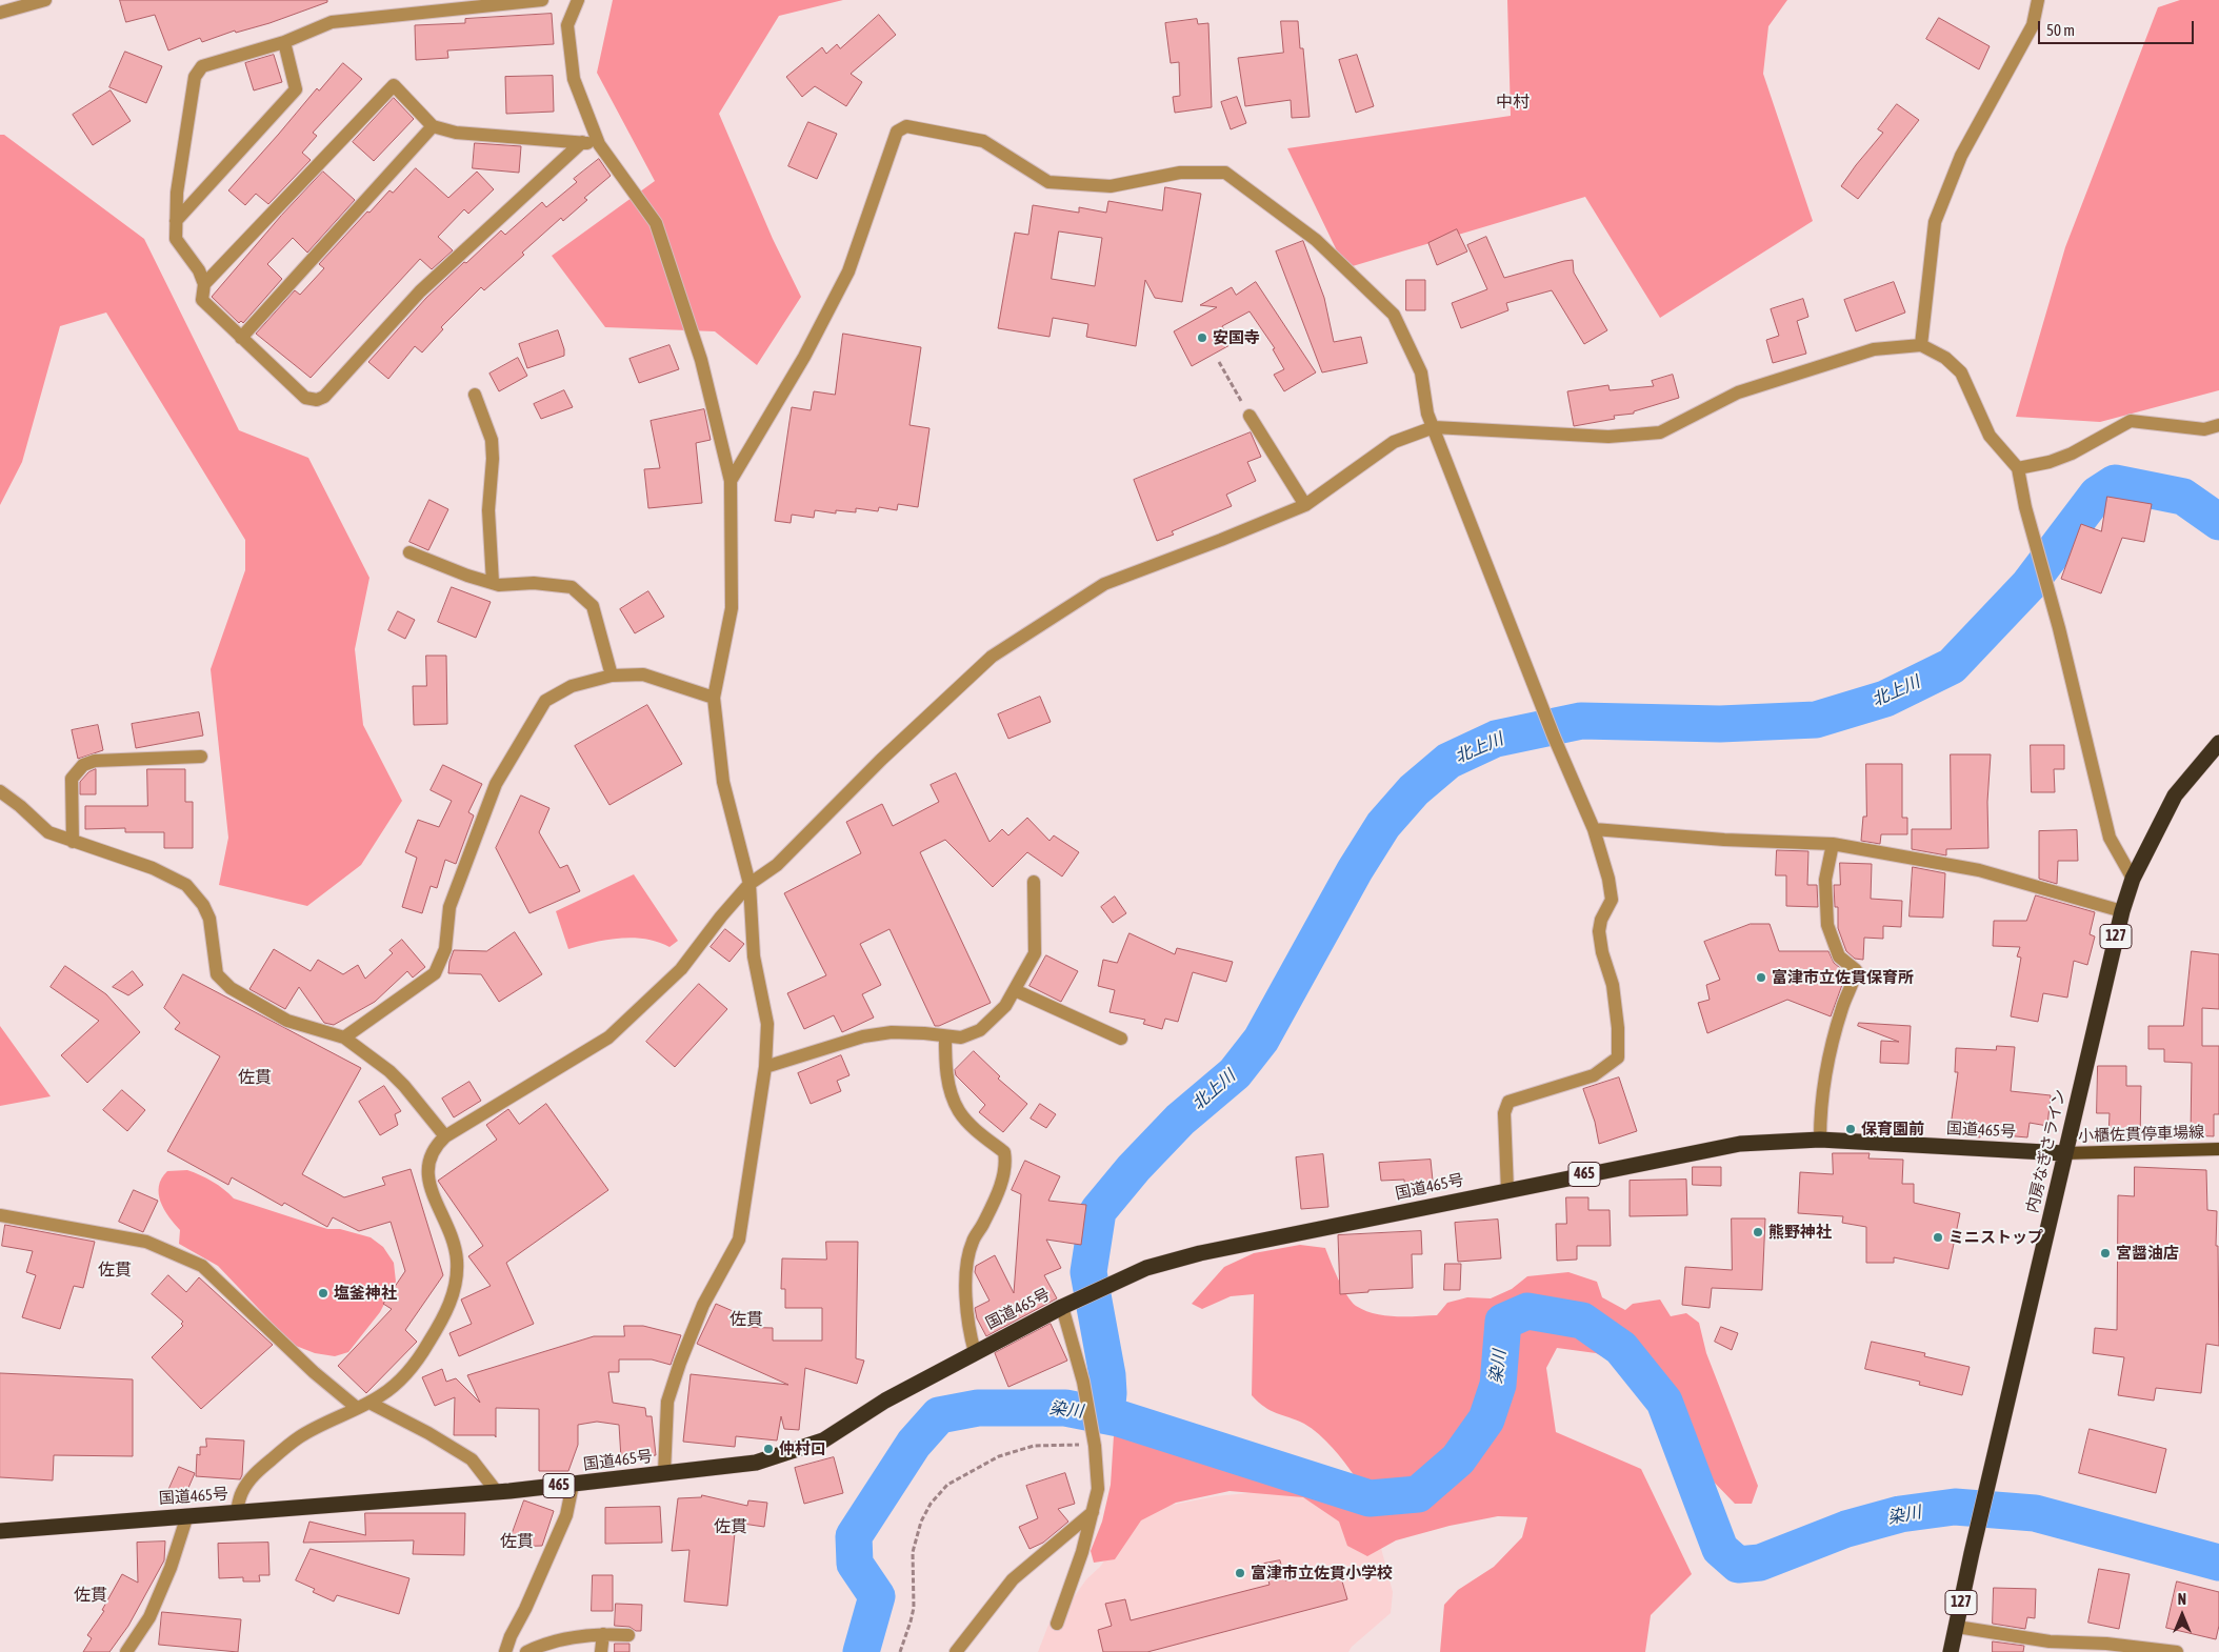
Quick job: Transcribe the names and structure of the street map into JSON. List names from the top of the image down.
{
  "streets": {
    "highway": [
      "127",
      "国道465号",
      "内房なぎさライン",
      "465"
    ],
    "main road": ["小櫃佐貫停車場線"]
  },
  "crossings": [
    ["国道465号", "小櫃佐貫停車場線"],
    ["国道465号", "内房なぎさライン"],
    ["小櫃佐貫停車場線", "内房なぎさライン"]
  ],
  "districts": [
    "中村",
    "佐貫",
    "佐貫",
    "佐貫",
    "佐貫",
    "佐貫",
    "佐貫"
  ],
  "water": ["北上川", "染川"],
  "places": [
    "安国寺",
    "富津市立佐貫保育所",
    "保育園前",
    "熊野神社",
    "ミニストップ",
    "宮醤油店",
    "塩釜神社",
    "仲村口",
    "富津市立佐貫小学校"
  ],
  "scale_bar": "50 m",
  "north": "top"
}
